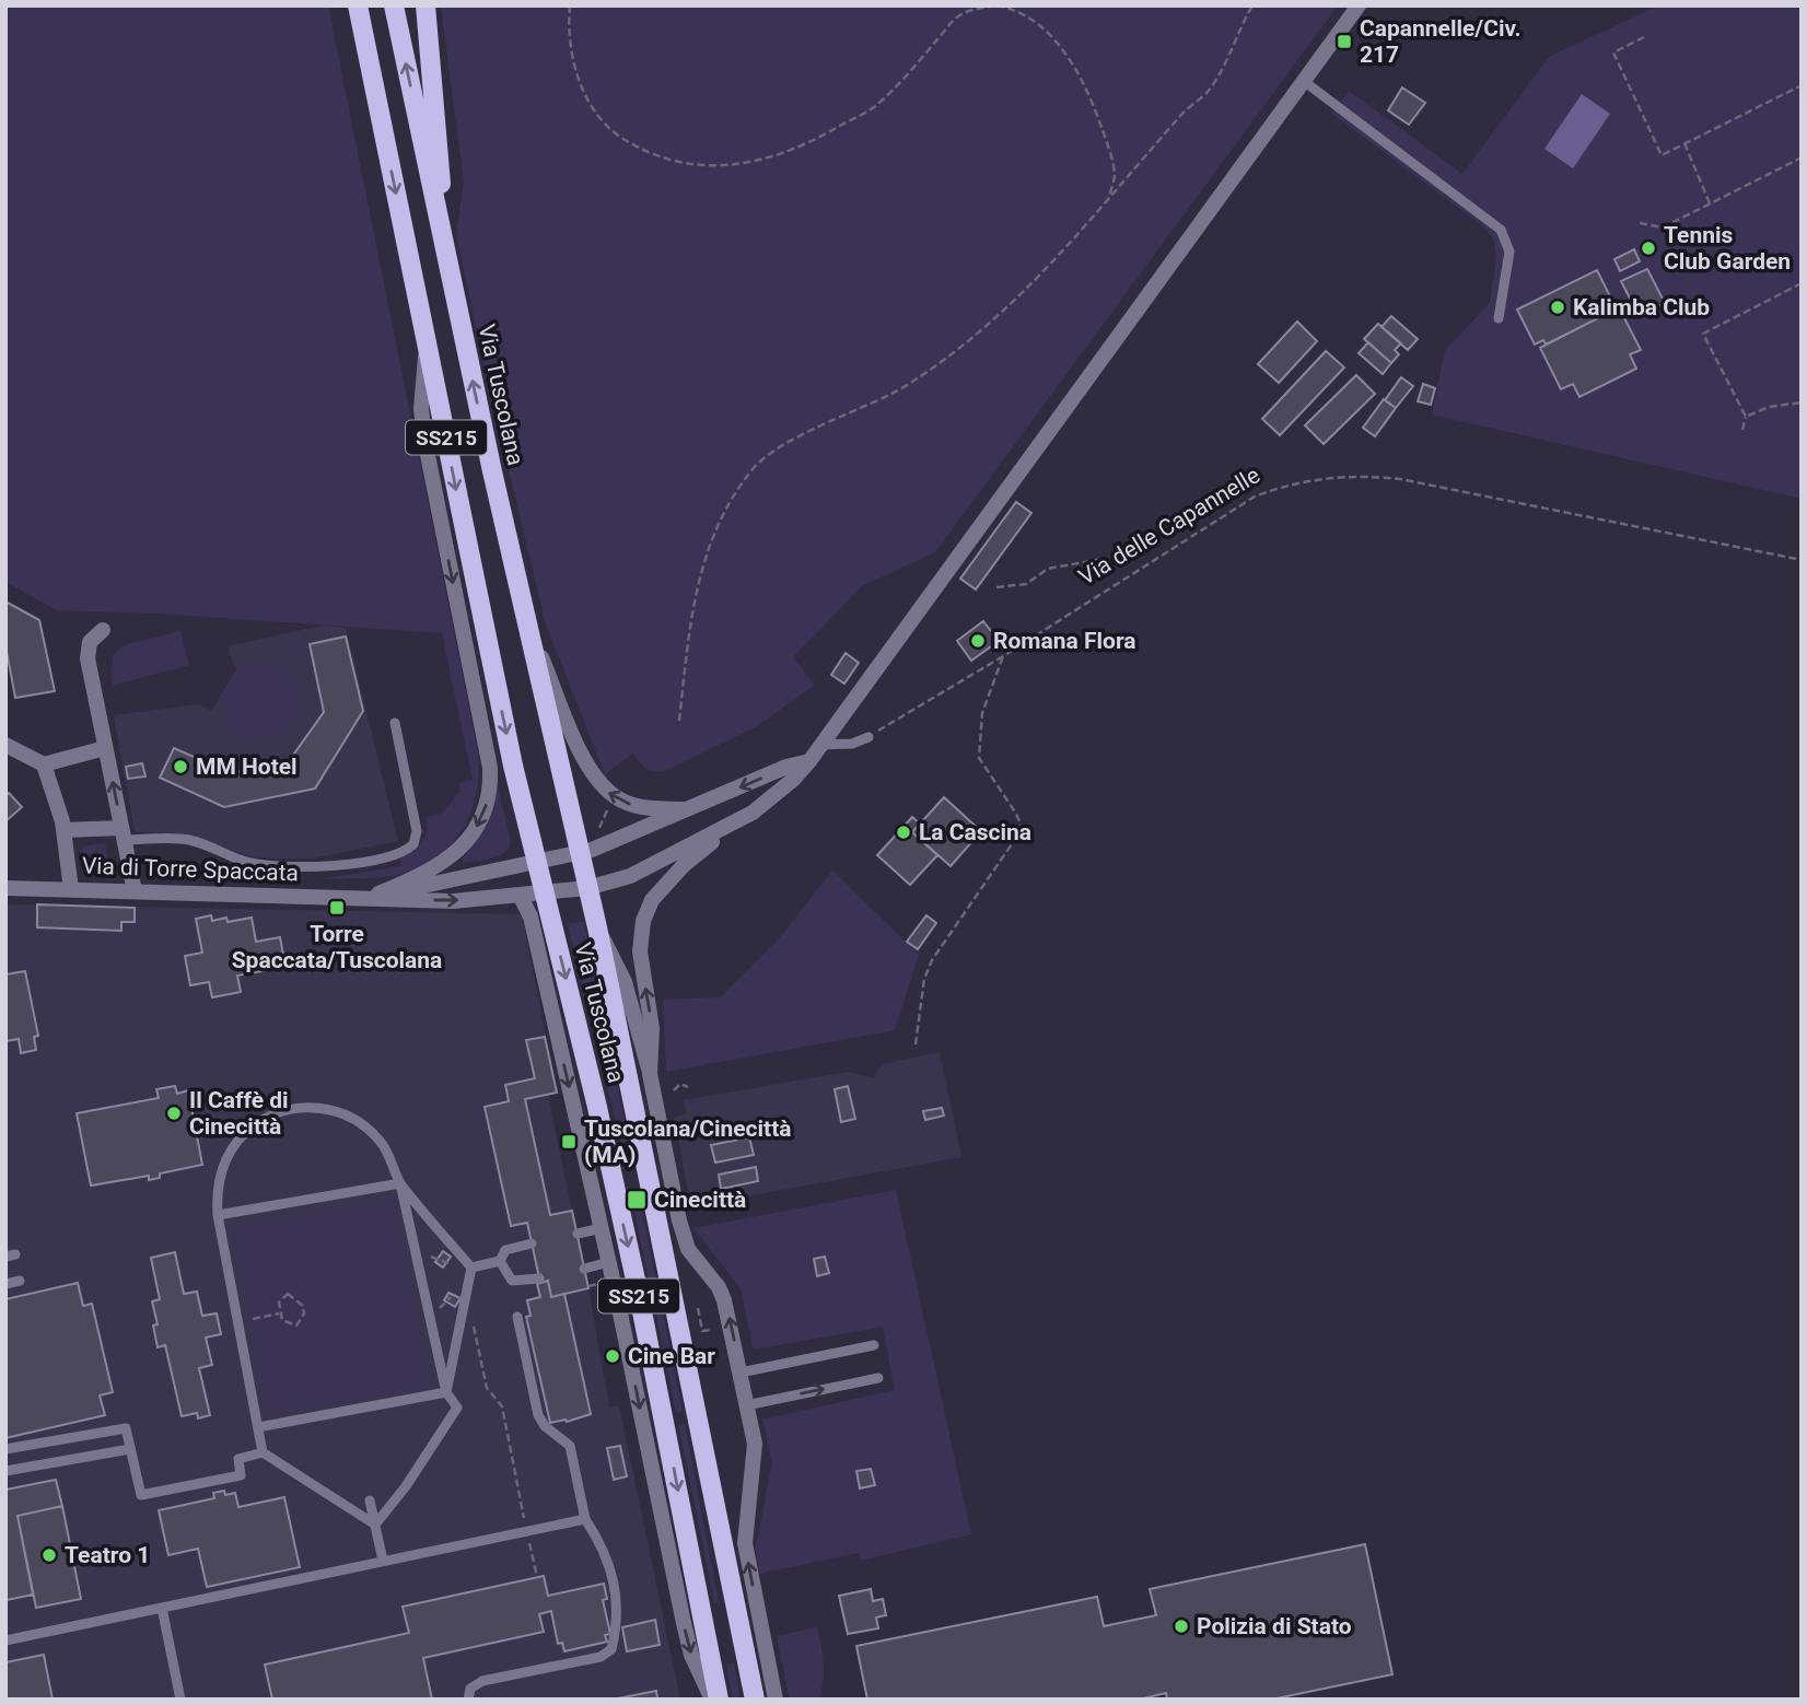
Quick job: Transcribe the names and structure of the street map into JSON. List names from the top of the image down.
{
  "streets": {
    "main road": ["Via Tuscolana", "SS215"],
    "street": ["Via di Torre Spaccata"],
    "path": ["Via delle Capannelle"]
  },
  "crossings": [
    ["Via Tuscolana", "Via di Torre Spaccata"]
  ],
  "places": {
    "transit": [
      "Capannelle/Civ. 217",
      "Torre Spaccata/Tuscolana",
      "Tuscolana/Cinecittà (MA)",
      "Cinecittà"
    ],
    "other": [
      "Tennis Club Garden",
      "Kalimba Club",
      "Romana Flora",
      "MM Hotel",
      "La Cascina",
      "Il Caffè di Cinecittà",
      "Cine Bar",
      "Teatro 1",
      "Polizia di Stato"
    ]
  }
}
